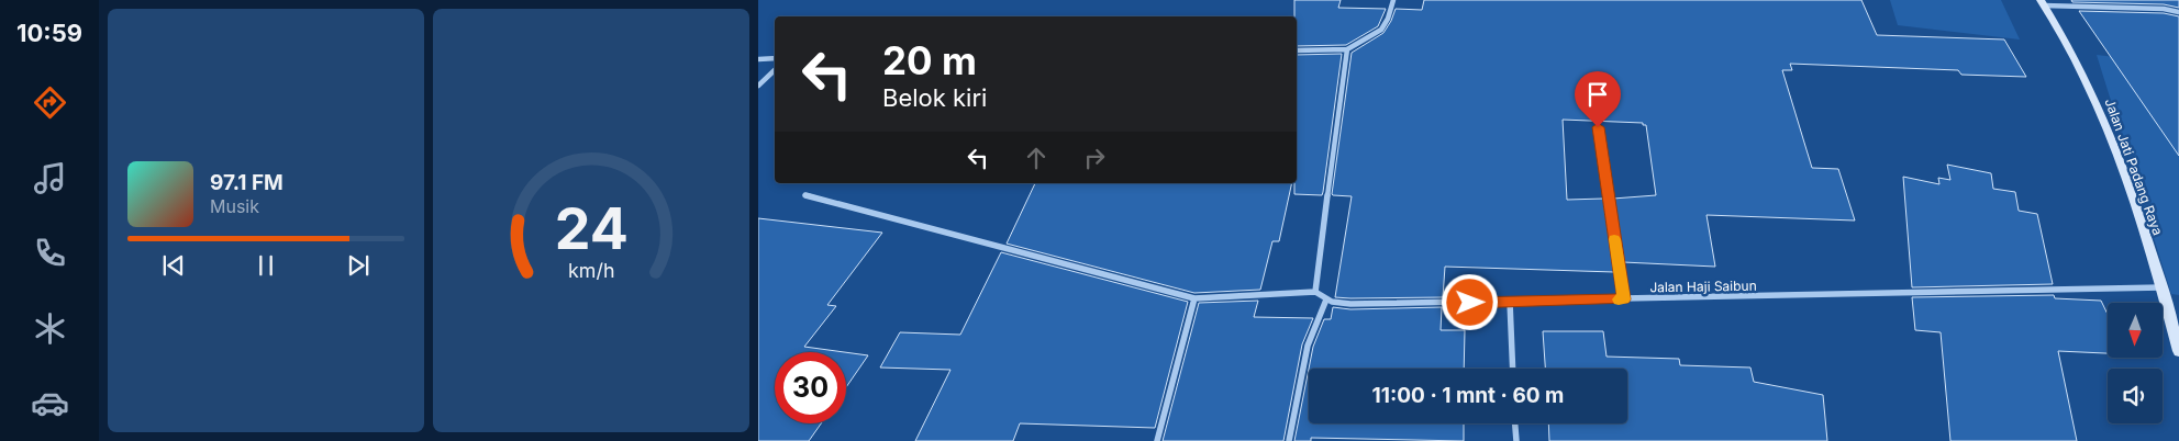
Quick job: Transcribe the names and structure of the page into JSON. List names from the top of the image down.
{
  "streets": {
    "street": ["Jalan Jati Padang Raya", "Jalan Haji Saibun"]
  },
  "crossings": [
    ["Jalan Jati Padang Raya", "Jalan Haji Saibun"]
  ],
  "north": "bottom",
  "page": {
    "tabs": "10:59",
    "turn": ["20 m", "Belok kiri"],
    "song": ["97.1 FM", "Musik"],
    "limit": "30",
    "trip": "11:00 · 1 mnt · 60 m",
    "gauge": ["24", "km/h"]
  }
}
